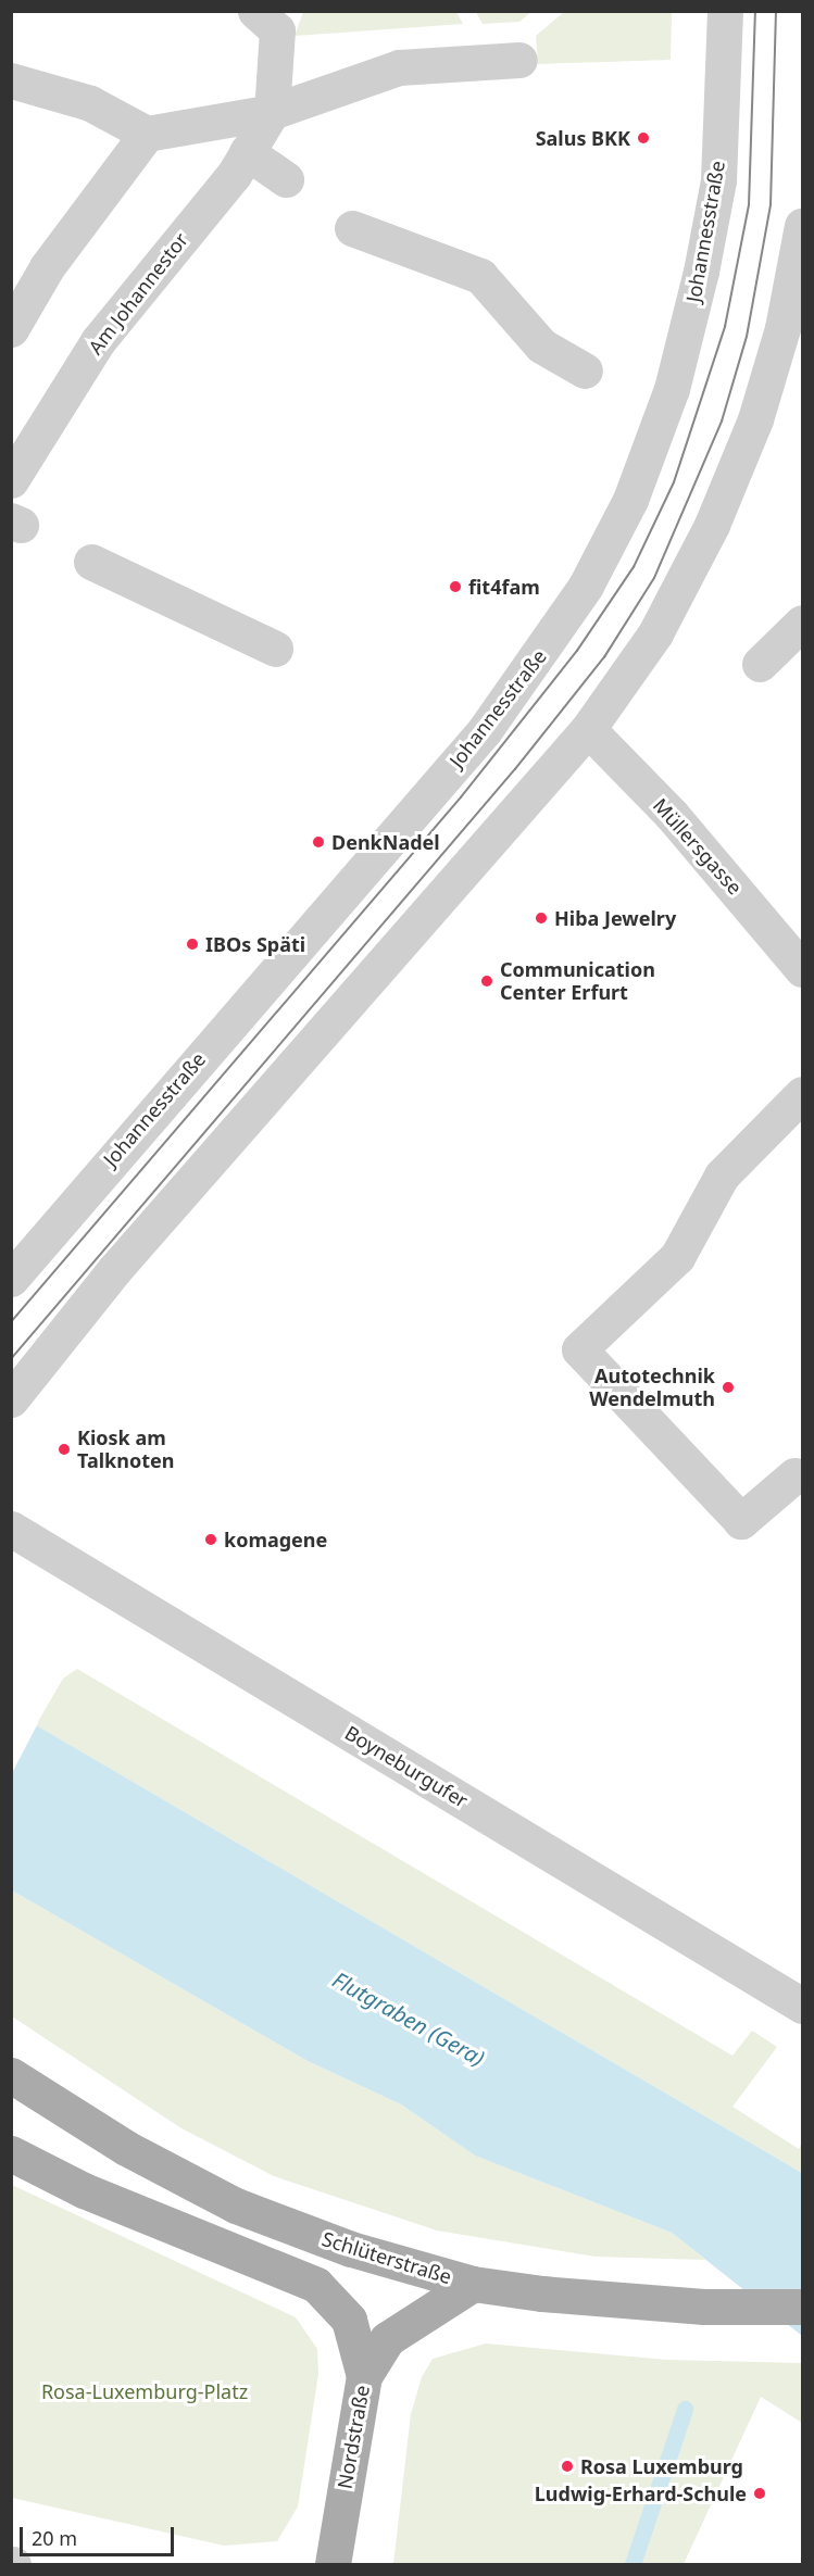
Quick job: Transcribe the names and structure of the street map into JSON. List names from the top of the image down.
{
  "streets": {
    "main road": ["Schlüterstraße", "Nordstraße"],
    "street": [
      "Johannesstraße",
      "Am Johannestor",
      "Müllersgasse",
      "Boyneburgufer"
    ]
  },
  "crossings": [
    ["Schlüterstraße", "Nordstraße"]
  ],
  "water": ["Flutgraben (Gera)"],
  "parks": ["Rosa-Luxemburg-Platz"],
  "places": [
    "Salus BKK",
    "fit4fam",
    "DenkNadel",
    "Hiba Jewelry",
    "IBOs Späti",
    "Communication Center Erfurt",
    "Autotechnik Wendelmuth",
    "Kiosk am Talknoten",
    "komagene",
    "Rosa Luxemburg",
    "Ludwig-Erhard-Schule"
  ],
  "scale_bar": "20 m"
}
